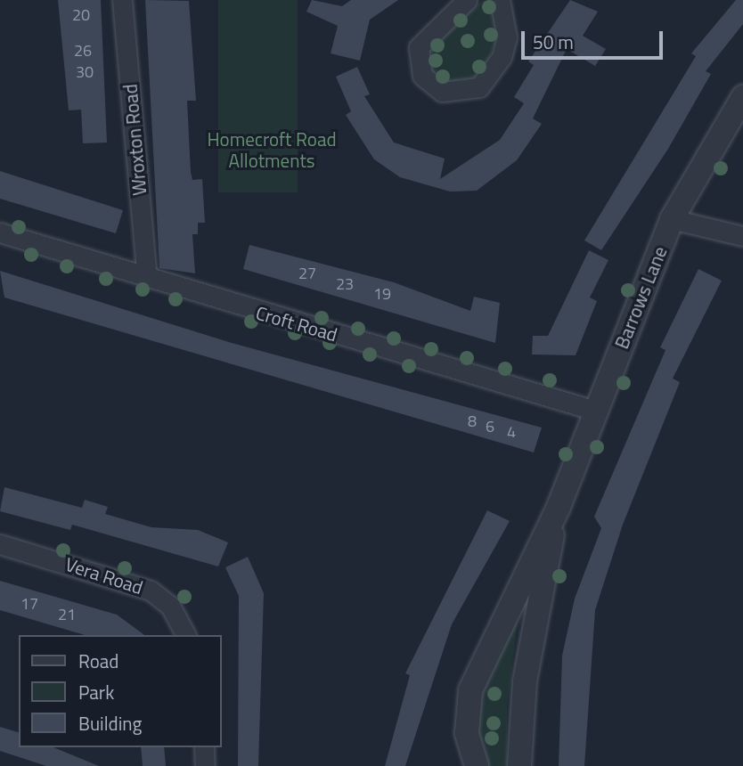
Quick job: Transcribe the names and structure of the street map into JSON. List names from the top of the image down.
{
  "streets": {
    "street": [
      "Wroxton Road",
      "Barrows Lane",
      "Croft Road",
      "Vera Road"
    ]
  },
  "crossings": [
    ["Wroxton Road", "Croft Road"],
    ["Barrows Lane", "Croft Road"]
  ],
  "parks": ["Homecroft Road Allotments"],
  "house_numbers": [
    "20",
    "26",
    "30",
    "27",
    "23",
    "19",
    "8",
    "6",
    "4",
    "17",
    "21"
  ],
  "legend": ["Road", "Park", "Building"],
  "scale_bar": "50 m"
}
